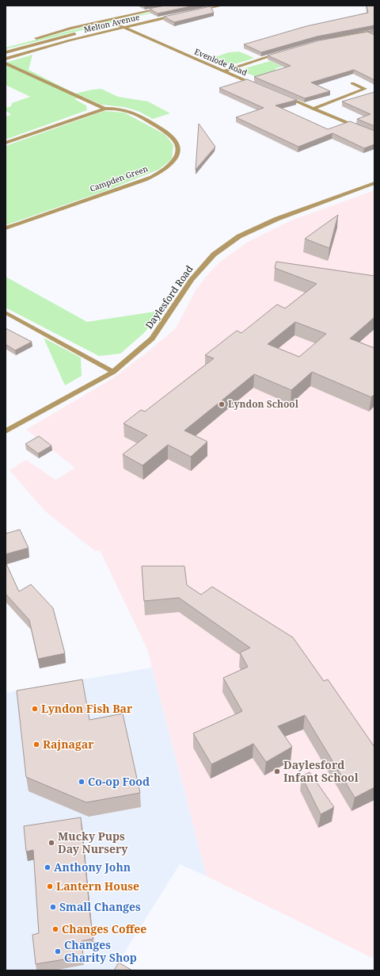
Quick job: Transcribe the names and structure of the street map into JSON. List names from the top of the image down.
{
  "streets": {
    "street": [
      "Melton Avenue",
      "Evenlode Road",
      "Campden Green",
      "Daylesford Road"
    ]
  },
  "crossings": [
    ["Melton Avenue", "Evenlode Road"]
  ],
  "places": [
    "Lyndon School",
    "Lyndon Fish Bar",
    "Rajnagar",
    "Daylesford Infant School",
    "Co-op Food",
    "Mucky Pups Day Nursery",
    "Anthony John",
    "Lantern House",
    "Small Changes",
    "Changes Coffee",
    "Changes Charity Shop"
  ]
}
